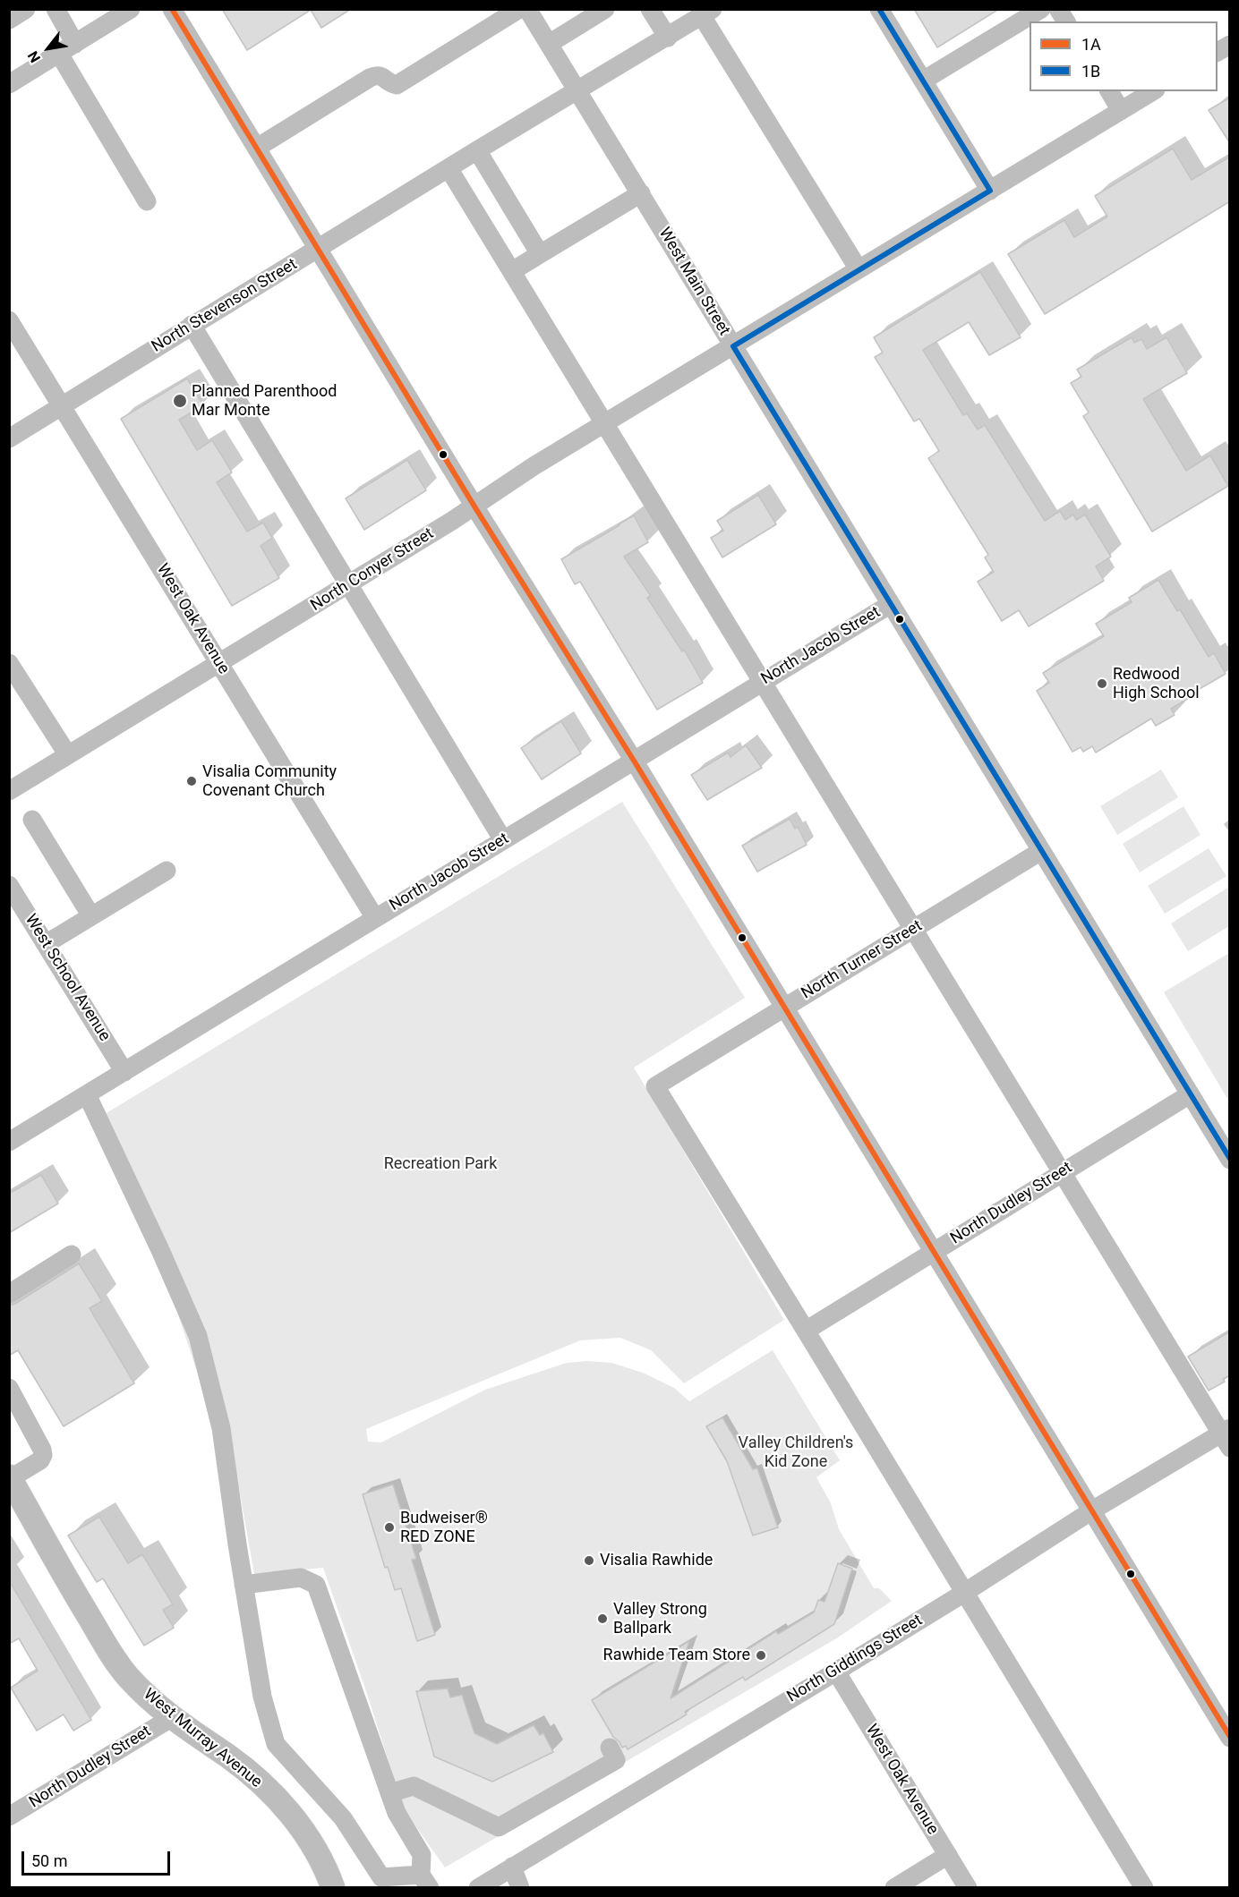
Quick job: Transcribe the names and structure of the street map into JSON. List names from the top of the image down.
{
  "streets": {
    "main road": ["West Murray Avenue"],
    "street": [
      "West Main Street",
      "North Stevenson Street",
      "North Conyer Street",
      "West Oak Avenue",
      "North Jacob Street",
      "North Turner Street",
      "West School Avenue",
      "North Dudley Street",
      "North Giddings Street"
    ]
  },
  "crossings": [
    ["West Main Street", "North Stevenson Street"],
    ["West Main Street", "North Conyer Street"],
    ["West Main Street", "North Jacob Street"],
    ["West Main Street", "North Turner Street"],
    ["West Main Street", "North Dudley Street"],
    ["North Stevenson Street", "West Oak Avenue"],
    ["North Conyer Street", "West Oak Avenue"],
    ["West Oak Avenue", "North Jacob Street"],
    ["West Oak Avenue", "North Giddings Street"],
    ["North Jacob Street", "West School Avenue"],
    ["North Turner Street", "North Dudley Street"],
    ["North Dudley Street", "West Murray Avenue"]
  ],
  "parks": ["Recreation Park", "Valley Children's Kid Zone"],
  "places": [
    "Planned Parenthood Mar Monte",
    "Redwood High School",
    "Visalia Community Covenant Church",
    "Budweiser® RED ZONE",
    "Visalia Rawhide",
    "Valley Strong Ballpark",
    "Rawhide Team Store"
  ],
  "lines": ["transit line 1A", "transit line 1B"],
  "legend": ["1A", "1B"],
  "scale_bar": "50 m",
  "north": "bottom left"
}
